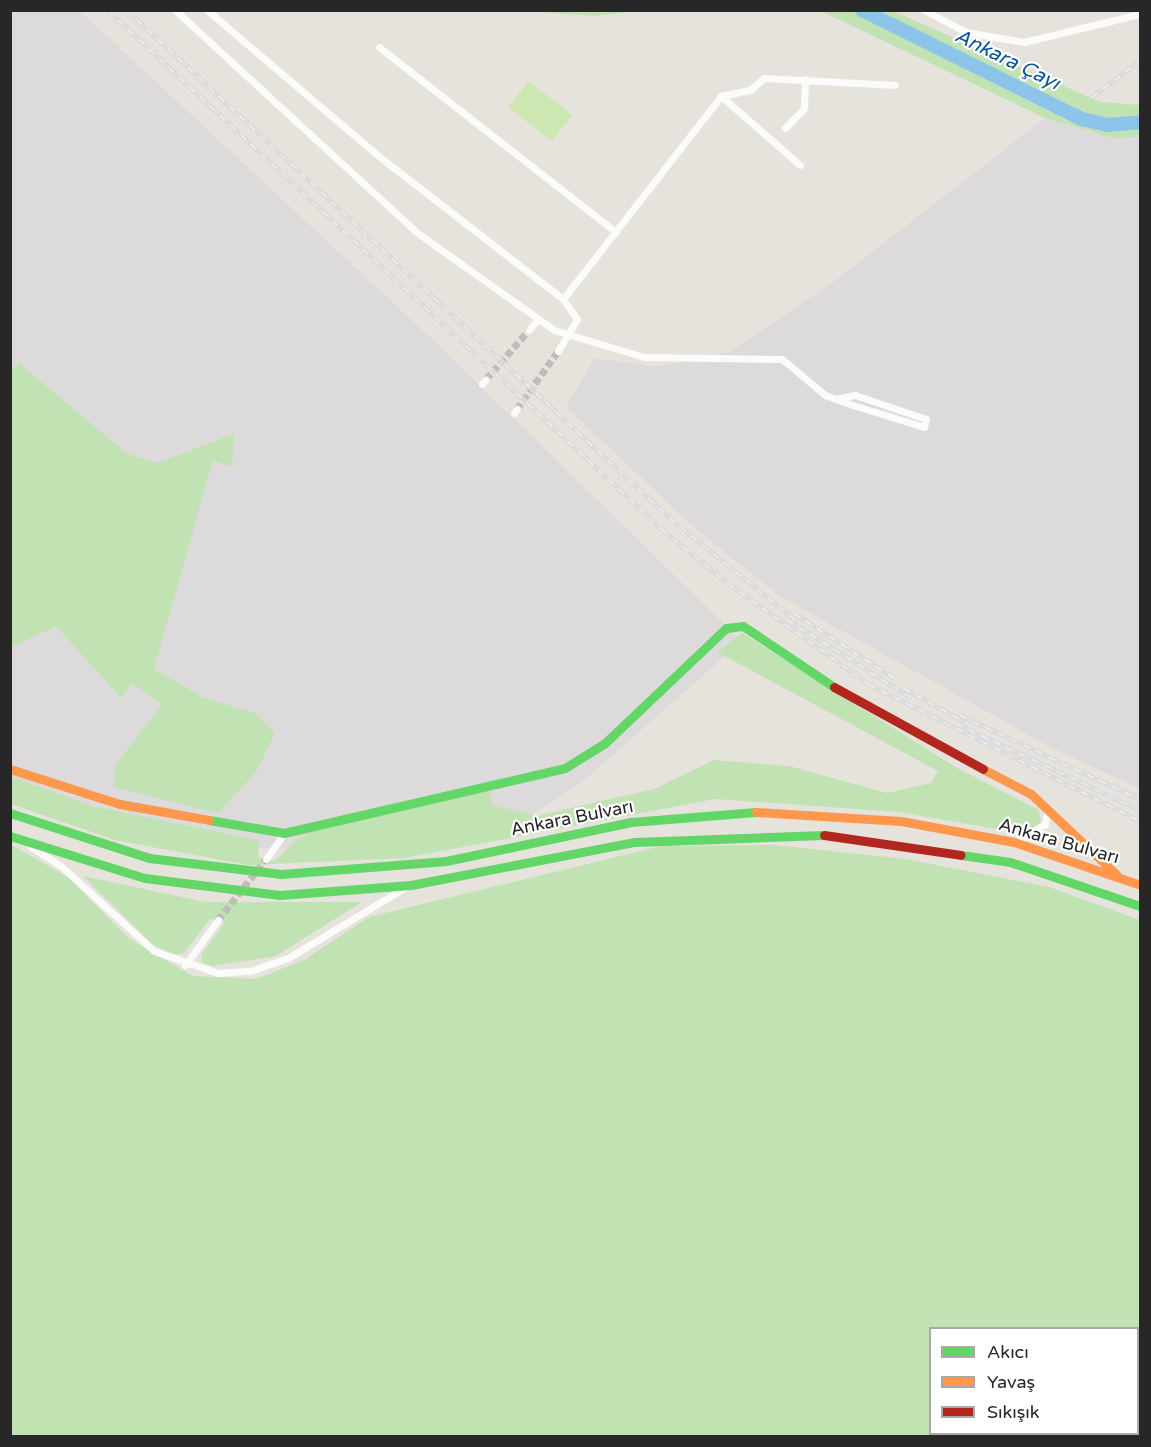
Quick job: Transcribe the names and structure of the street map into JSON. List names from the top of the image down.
{
  "streets": {
    "main road": ["Ankara Bulvarı"]
  },
  "water": ["Ankara Çayı"],
  "legend": ["Akıcı", "Yavaş", "Sıkışık"]
}
